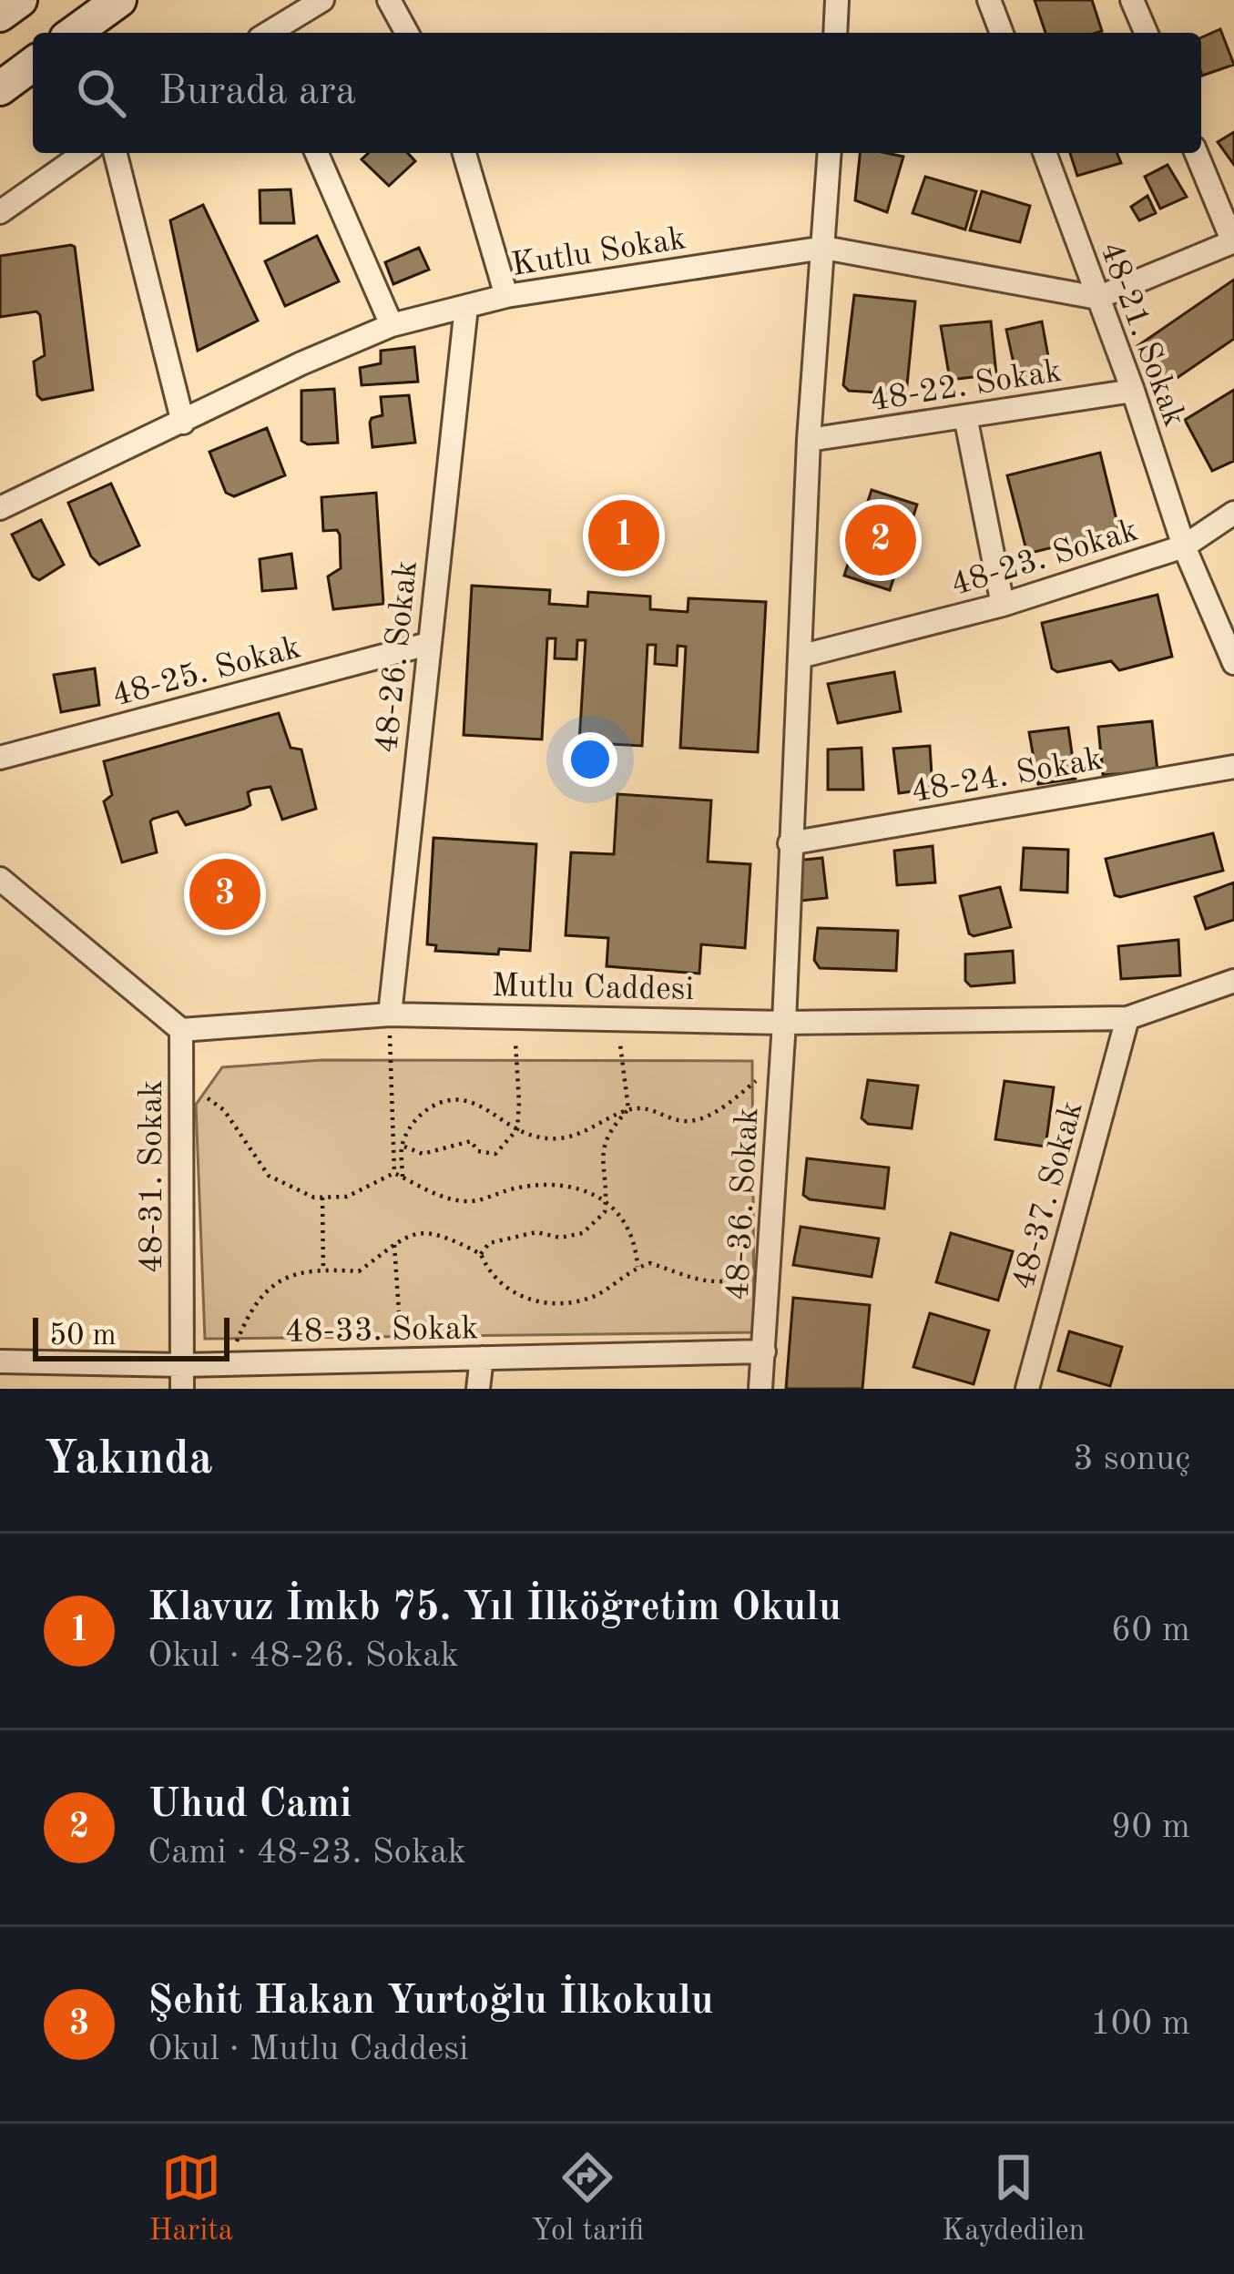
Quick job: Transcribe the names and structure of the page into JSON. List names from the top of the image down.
{
  "streets": {
    "street": [
      "Kutlu Sokak",
      "48-21. Sokak",
      "48-22. Sokak",
      "48-23. Sokak",
      "48-26. Sokak",
      "48-25. Sokak",
      "48-24. Sokak",
      "Mutlu Caddesi",
      "48-31. Sokak",
      "48-37. Sokak",
      "48-36. Sokak",
      "48-33. Sokak"
    ]
  },
  "crossings": [
    ["Kutlu Sokak", "48-21. Sokak"],
    ["Kutlu Sokak", "48-26. Sokak"],
    ["Kutlu Sokak", "48-36. Sokak"],
    ["48-21. Sokak", "48-22. Sokak"],
    ["48-21. Sokak", "48-23. Sokak"],
    ["48-22. Sokak", "48-36. Sokak"],
    ["48-23. Sokak", "48-36. Sokak"],
    ["48-26. Sokak", "48-25. Sokak"],
    ["48-26. Sokak", "Mutlu Caddesi"],
    ["48-24. Sokak", "48-36. Sokak"],
    ["Mutlu Caddesi", "48-31. Sokak"],
    ["Mutlu Caddesi", "48-37. Sokak"],
    ["Mutlu Caddesi", "48-36. Sokak"],
    ["48-31. Sokak", "48-33. Sokak"],
    ["48-36. Sokak", "48-33. Sokak"]
  ],
  "scale_bar": "50 m",
  "page": {
    "search": "Burada ara",
    "pins": ["1", "2", "3"],
    "scale": "50 m",
    "heading": ["Yakında", "3 sonuç"],
    "list": [
      {
        "mark": "1",
        "name": "Klavuz İmkb 75. Yıl İlköğretim Okulu",
        "note": "Okul · 48-26. Sokak",
        "value": "60 m"
      },
      {
        "mark": "2",
        "name": "Uhud Cami",
        "note": "Cami · 48-23. Sokak",
        "value": "90 m"
      },
      {
        "mark": "3",
        "name": "Şehit Hakan Yurtoğlu İlkokulu",
        "note": "Okul · Mutlu Caddesi",
        "value": "100 m"
      }
    ],
    "nav": ["Harita", "Yol tarifi", "Kaydedilen"]
  }
}
